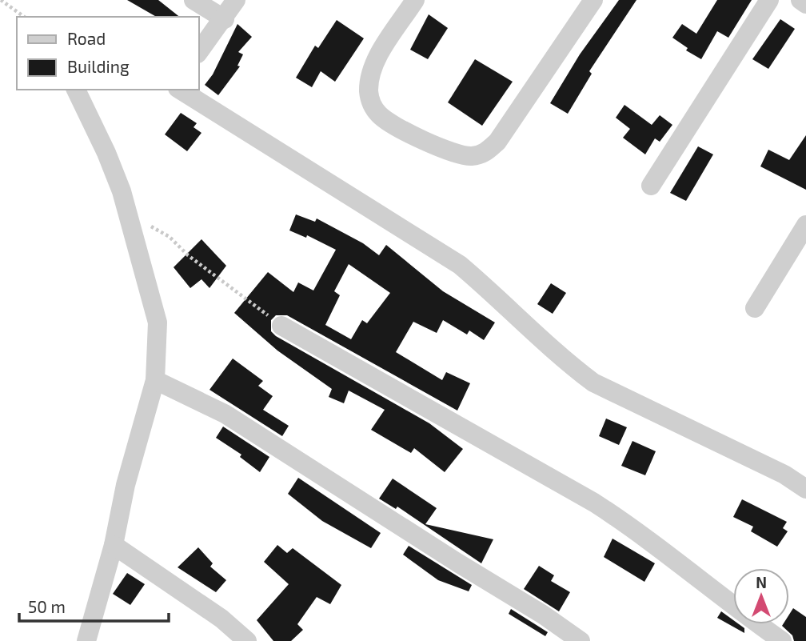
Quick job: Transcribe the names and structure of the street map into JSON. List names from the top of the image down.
{
  "legend": ["Road", "Building"],
  "scale_bar": "50 m",
  "north": "top"
}
